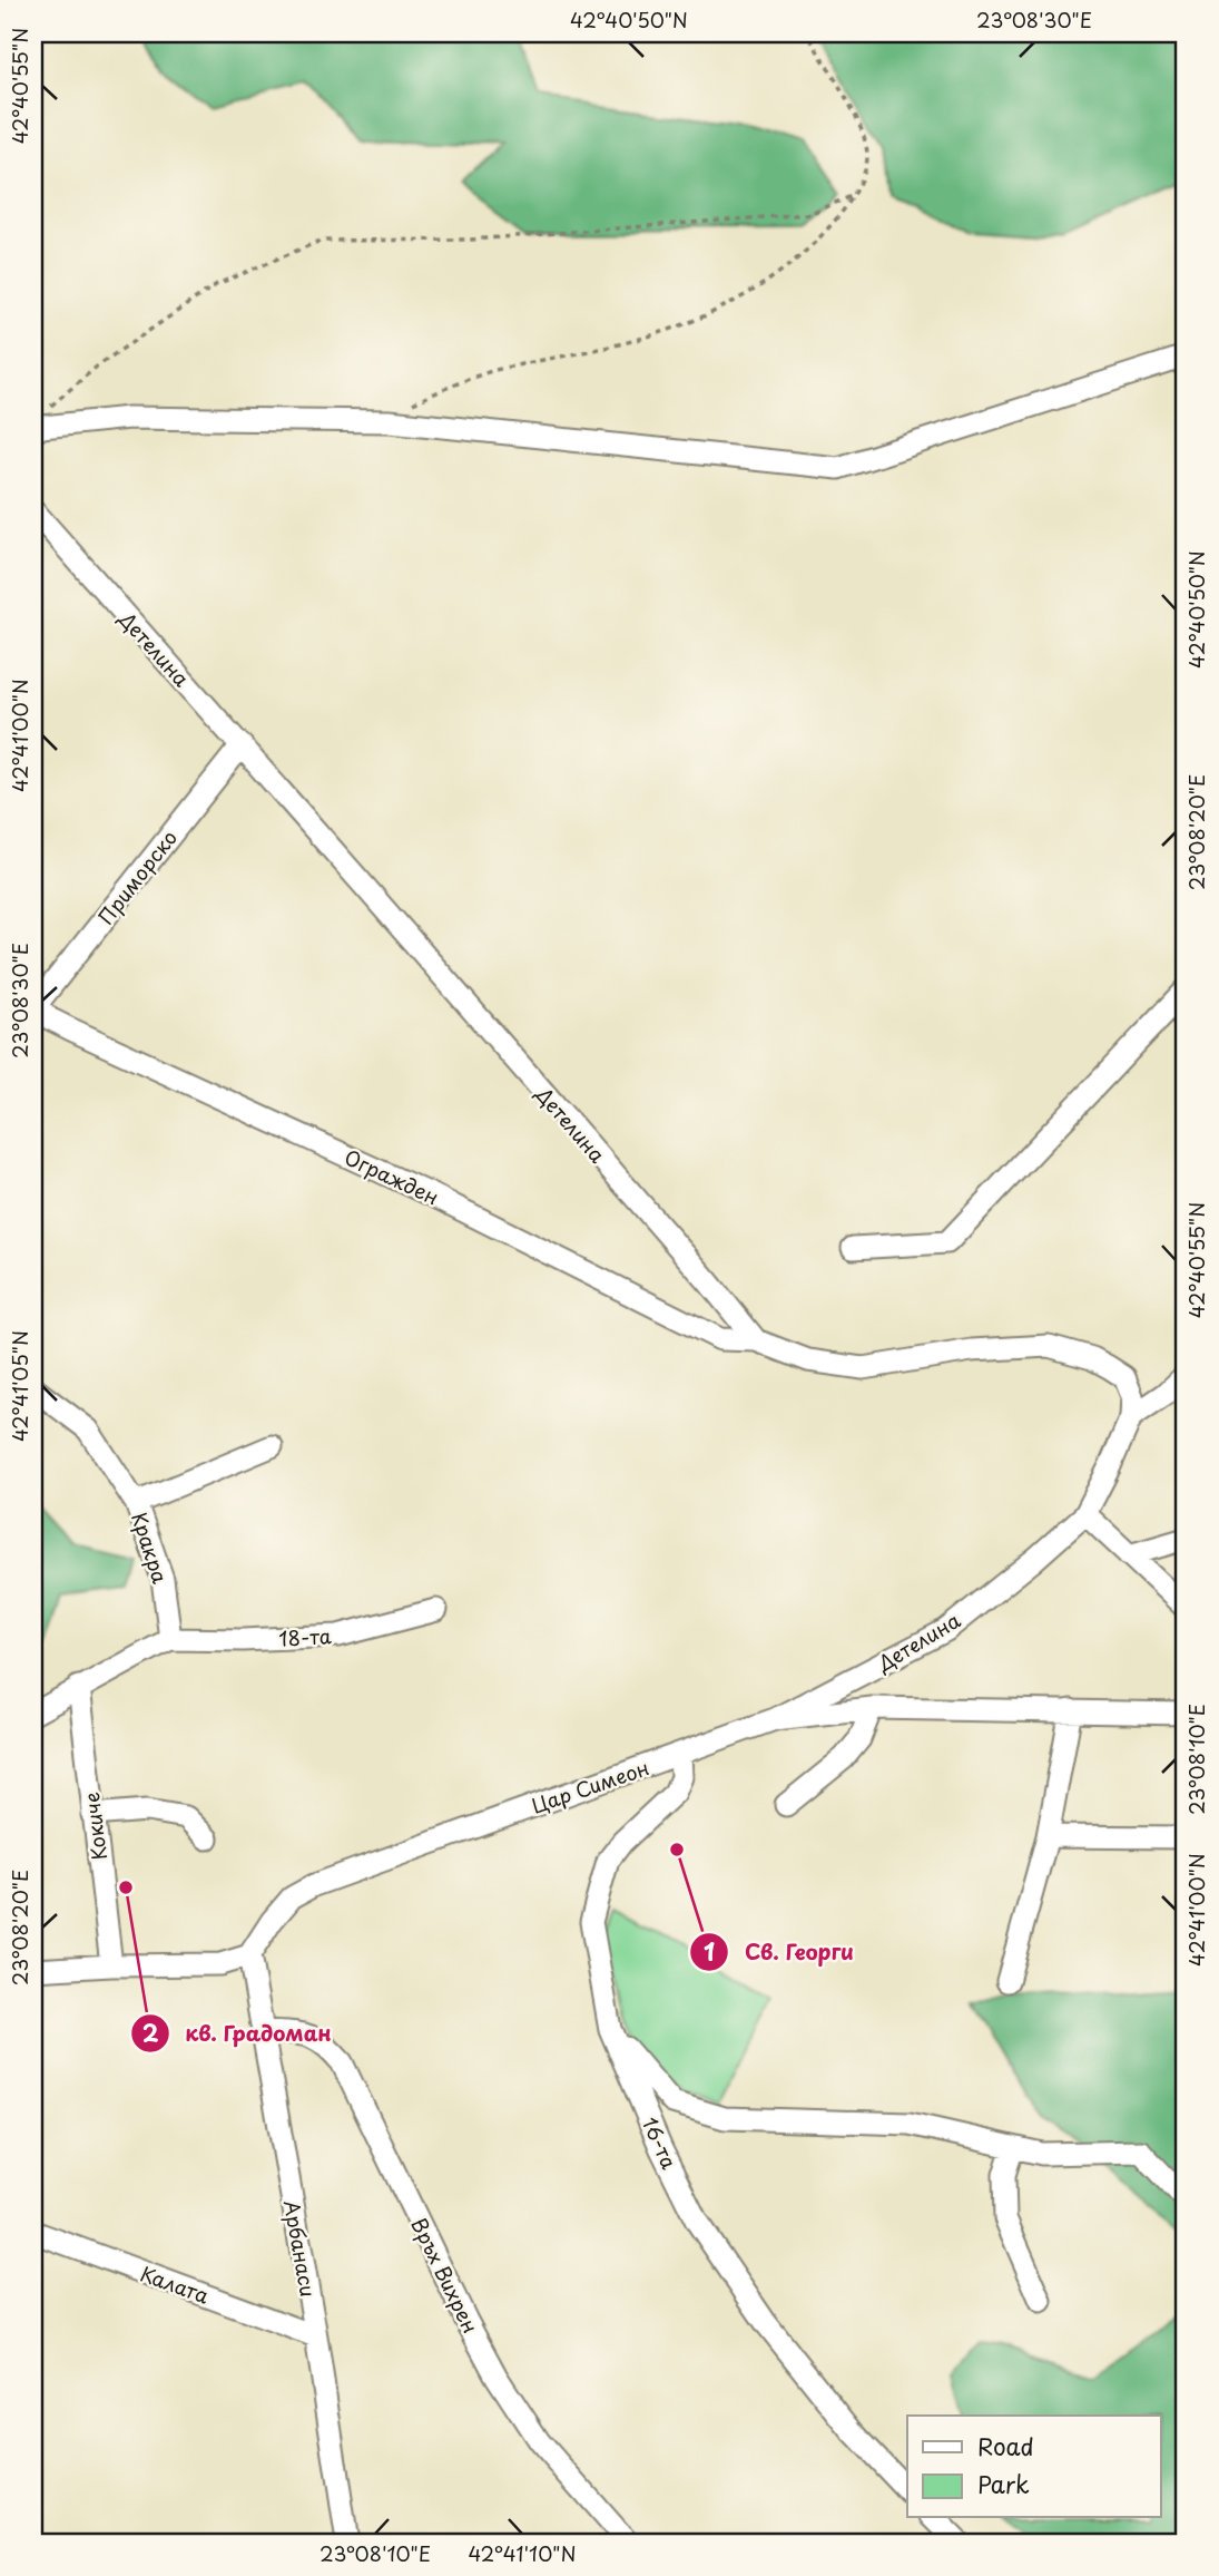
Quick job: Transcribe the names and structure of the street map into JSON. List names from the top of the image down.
{
  "streets": {
    "street": [
      "Детелина",
      "Приморско",
      "Огражден",
      "Кракра",
      "18-та",
      "Цар Симеон",
      "Кокиче",
      "16-та",
      "Арбанаси",
      "Връх Вихрен",
      "Калата"
    ]
  },
  "crossings": [
    ["Детелина", "Приморско"],
    ["Детелина", "Огражден"],
    ["Детелина", "Цар Симеон"],
    ["Приморско", "Огражден"],
    ["Кракра", "18-та"],
    ["Цар Симеон", "16-та"],
    ["Цар Симеон", "Арбанаси"],
    ["Арбанаси", "Връх Вихрен"],
    ["Арбанаси", "Калата"]
  ],
  "places": ["Св. Георги", "кв. Градоман"],
  "legend": ["Road", "Park"],
  "coordinates": [
    "42°40'50\"N",
    "23°08'30\"E",
    "42°40'55\"N",
    "42°41'00\"N",
    "23°08'20\"E",
    "42°41'05\"N",
    "23°08'10\"E",
    "42°41'10\"N"
  ]
}
